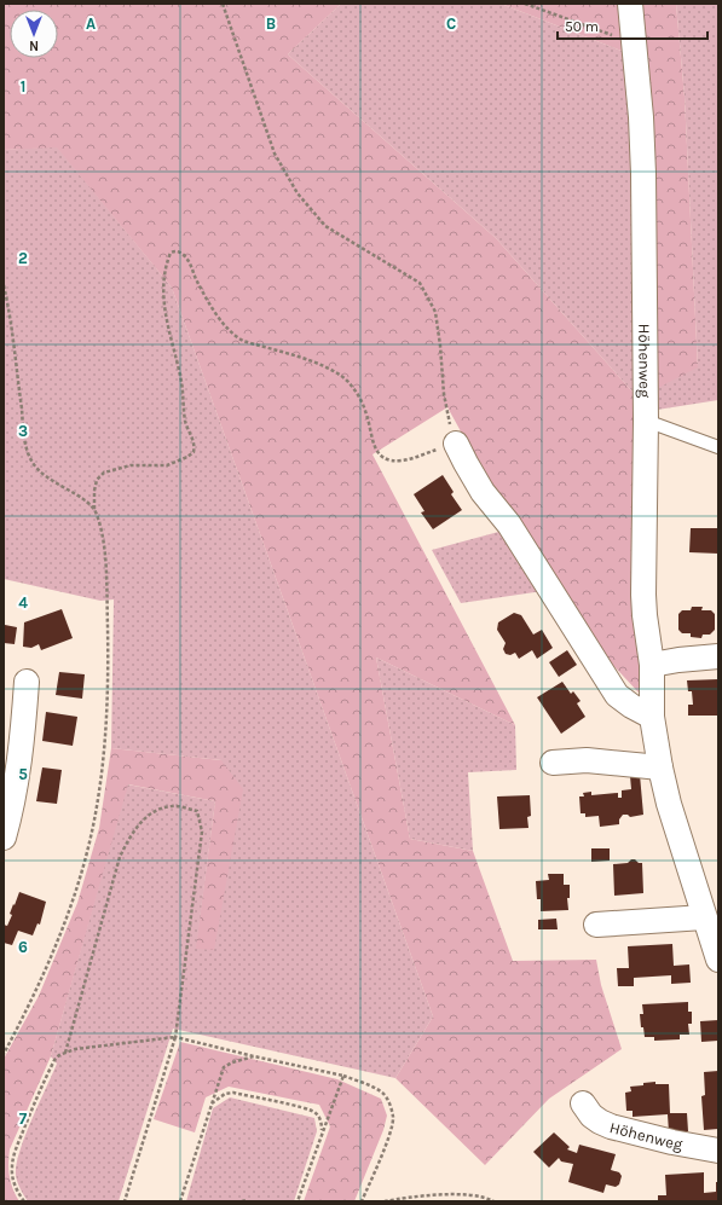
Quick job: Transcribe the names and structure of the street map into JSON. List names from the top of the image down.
{
  "streets": {
    "street": ["Höhenweg"]
  },
  "scale_bar": "50 m",
  "north": "bottom",
  "grid": {
    "columns": ["A", "B", "C"],
    "rows": [
      "1",
      "2",
      "3",
      "4",
      "5",
      "6",
      "7"
    ]
  }
}
